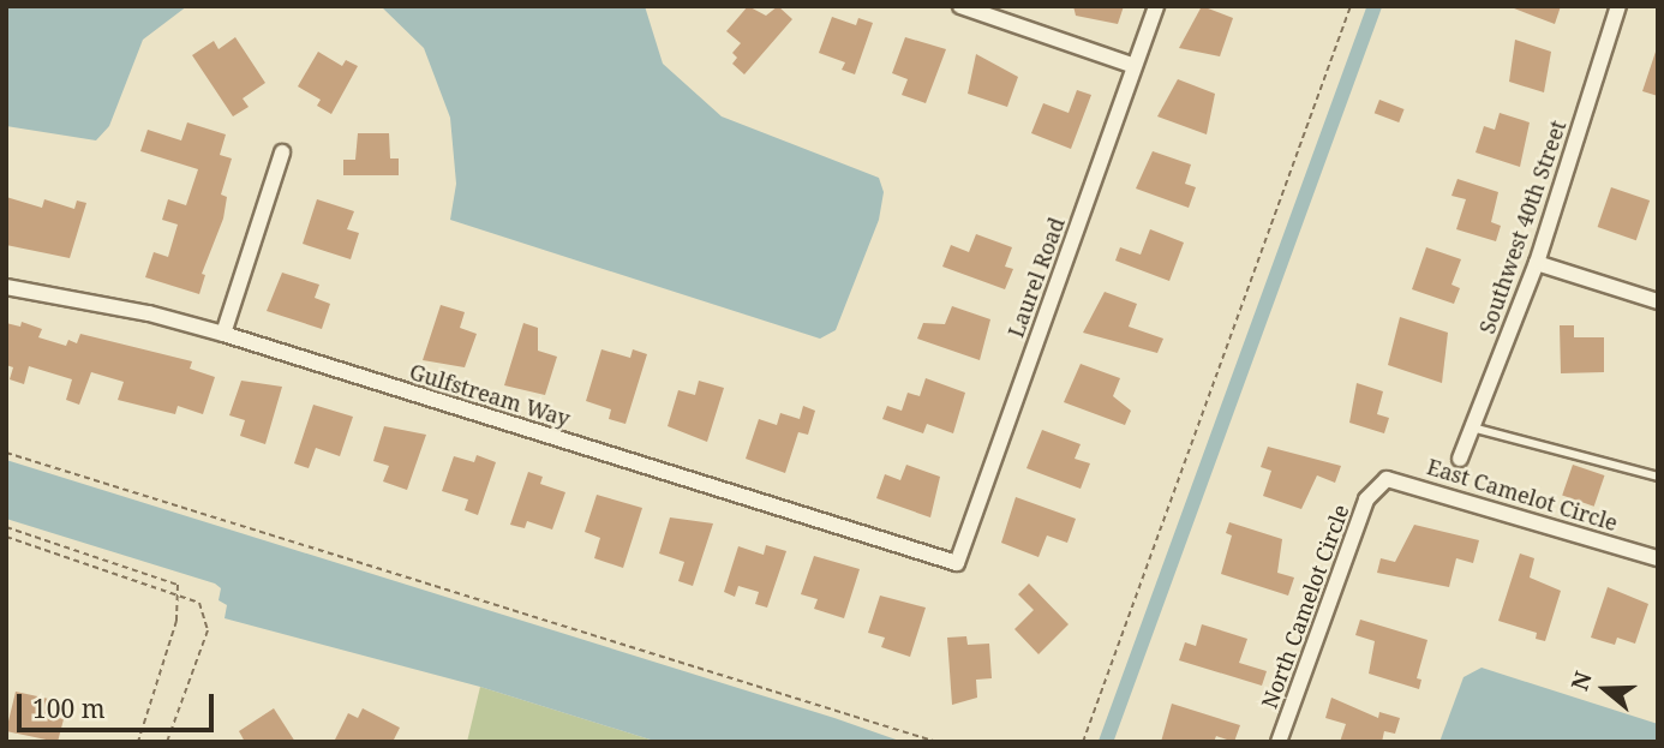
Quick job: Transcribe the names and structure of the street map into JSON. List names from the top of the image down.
{
  "streets": {
    "street": [
      "Southwest 40th Street",
      "Laurel Road",
      "Gulfstream Way",
      "East Camelot Circle",
      "North Camelot Circle"
    ]
  },
  "crossings": [
    ["Laurel Road", "Gulfstream Way"],
    ["East Camelot Circle", "North Camelot Circle"]
  ],
  "scale_bar": "100 m",
  "north": "left"
}
